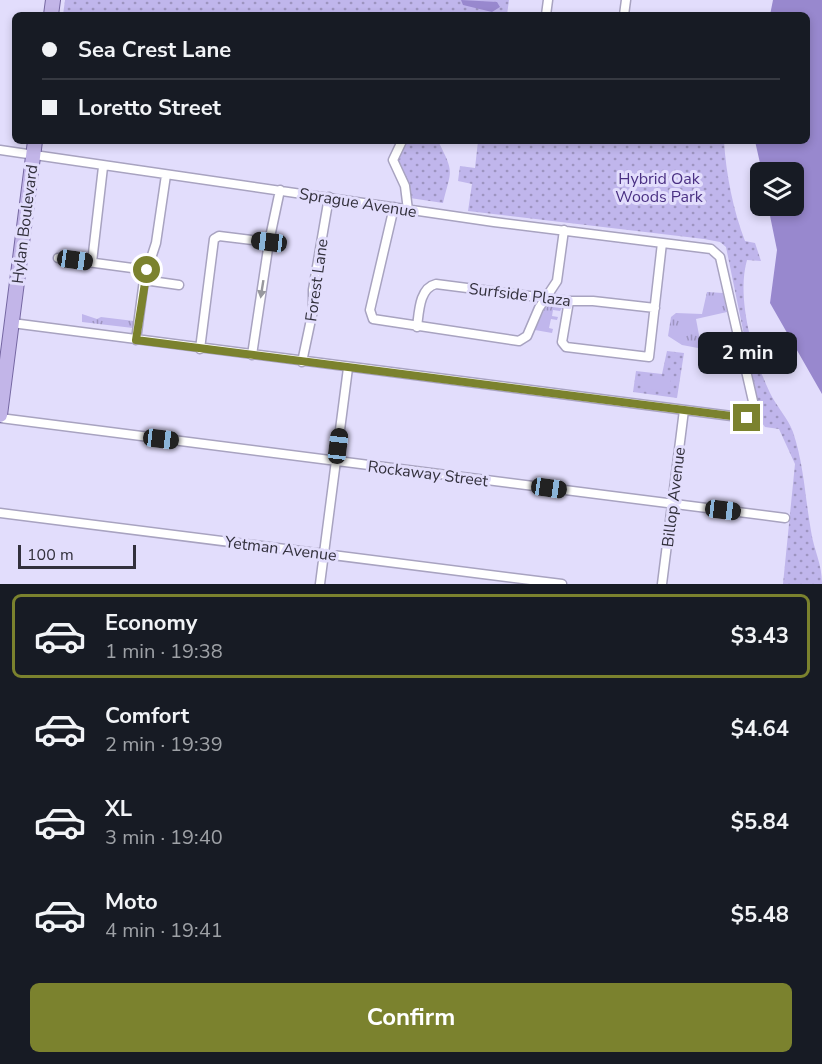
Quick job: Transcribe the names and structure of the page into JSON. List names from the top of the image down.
{
  "streets": {
    "main road": ["Hylan Boulevard"],
    "street": [
      "Sprague Avenue",
      "Forest Lane",
      "Surfside Plaza",
      "Rockaway Street",
      "Billop Avenue",
      "Yetman Avenue"
    ]
  },
  "crossings": [
    ["Sprague Avenue", "Hylan Boulevard"],
    ["Sprague Avenue", "Forest Lane"],
    ["Sprague Avenue", "Billop Avenue"],
    ["Hylan Boulevard", "Rockaway Street"],
    ["Rockaway Street", "Billop Avenue"]
  ],
  "parks": ["Hybrid Oak Woods Park"],
  "scale_bar": "100 m",
  "page": {
    "banner": ["Sea Crest Lane", "Loretto Street"],
    "bubble": "2 min",
    "scale": "100 m",
    "list": [
      {
        "name": "Economy",
        "note": "1 min · 19:38",
        "value": "$3.43"
      },
      {
        "name": "Comfort",
        "note": "2 min · 19:39",
        "value": "$4.64"
      },
      {
        "name": "XL",
        "note": "3 min · 19:40",
        "value": "$5.84"
      },
      {
        "name": "Moto",
        "note": "4 min · 19:41",
        "value": "$5.48"
      }
    ],
    "buttons": "Confirm"
  }
}
